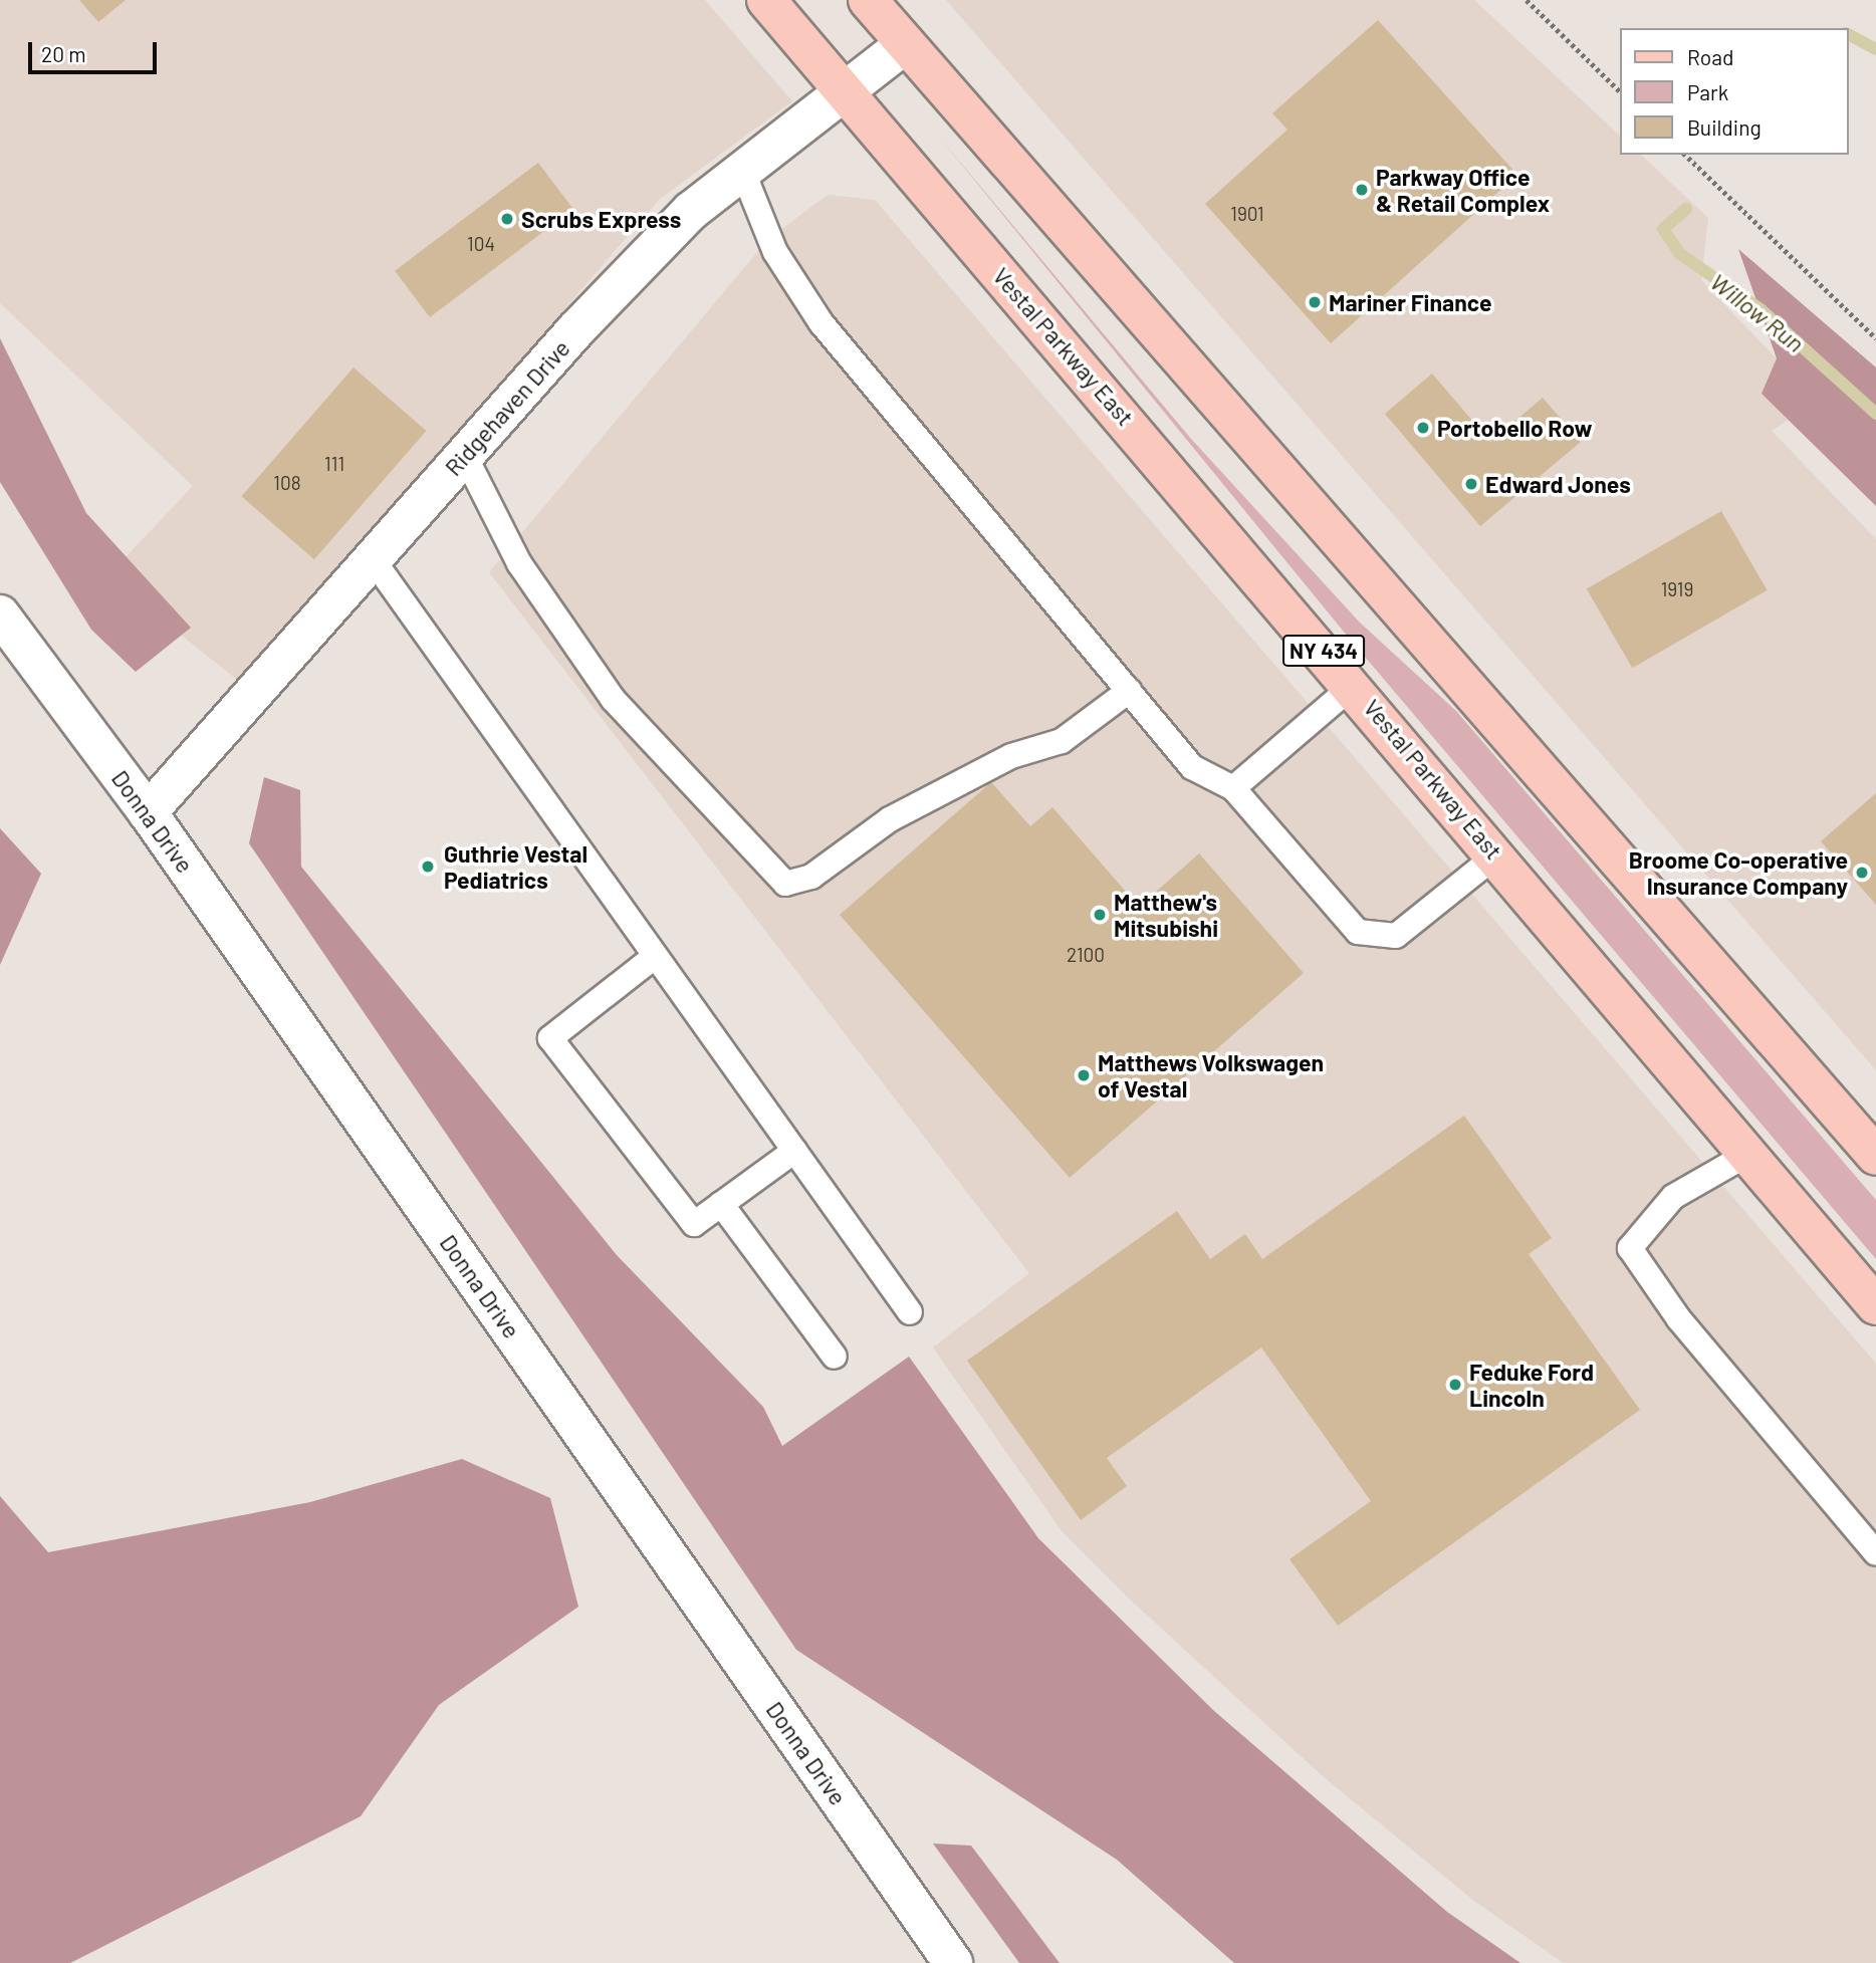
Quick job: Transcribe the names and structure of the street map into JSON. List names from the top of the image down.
{
  "streets": {
    "main road": ["Vestal Parkway East", "NY 434"],
    "street": ["Ridgehaven Drive", "Donna Drive"]
  },
  "crossings": [
    ["Vestal Parkway East", "Ridgehaven Drive"],
    ["Ridgehaven Drive", "Donna Drive"]
  ],
  "water": ["Willow Run"],
  "places": [
    "Parkway Office & Retail Complex",
    "Scrubs Express",
    "Mariner Finance",
    "Portobello Row",
    "Edward Jones",
    "Guthrie Vestal Pediatrics",
    "Broome Co-operative Insurance Company",
    "Matthew's Mitsubishi",
    "Matthews Volkswagen of Vestal",
    "Feduke Ford Lincoln"
  ],
  "house_numbers": [
    "1901",
    "104",
    "111",
    "108",
    "1919",
    "2100"
  ],
  "legend": ["Road", "Park", "Building"],
  "scale_bar": "20 m"
}
